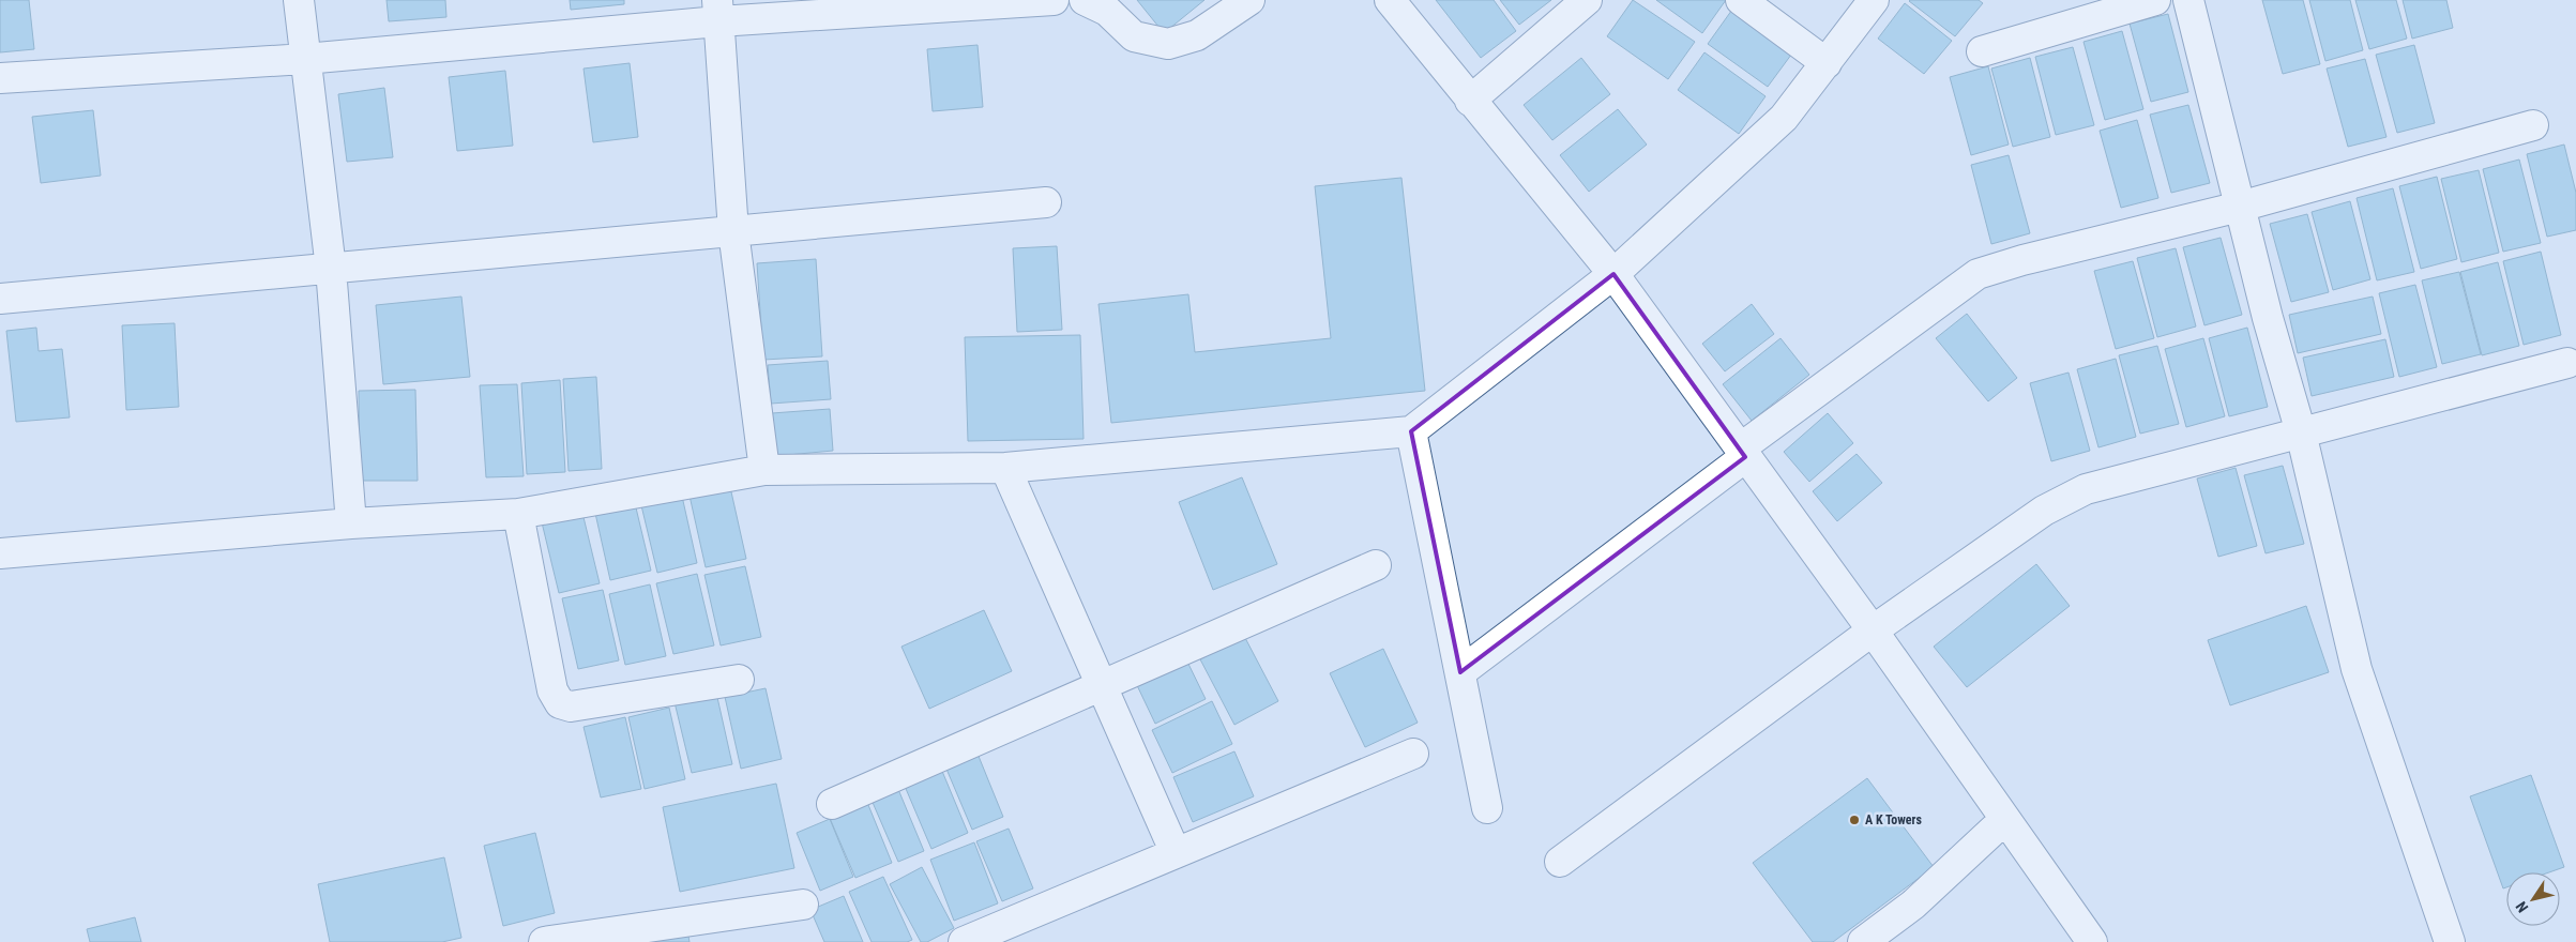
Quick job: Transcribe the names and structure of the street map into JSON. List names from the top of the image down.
{
  "places": ["A K Towers"],
  "north": "bottom left"
}
